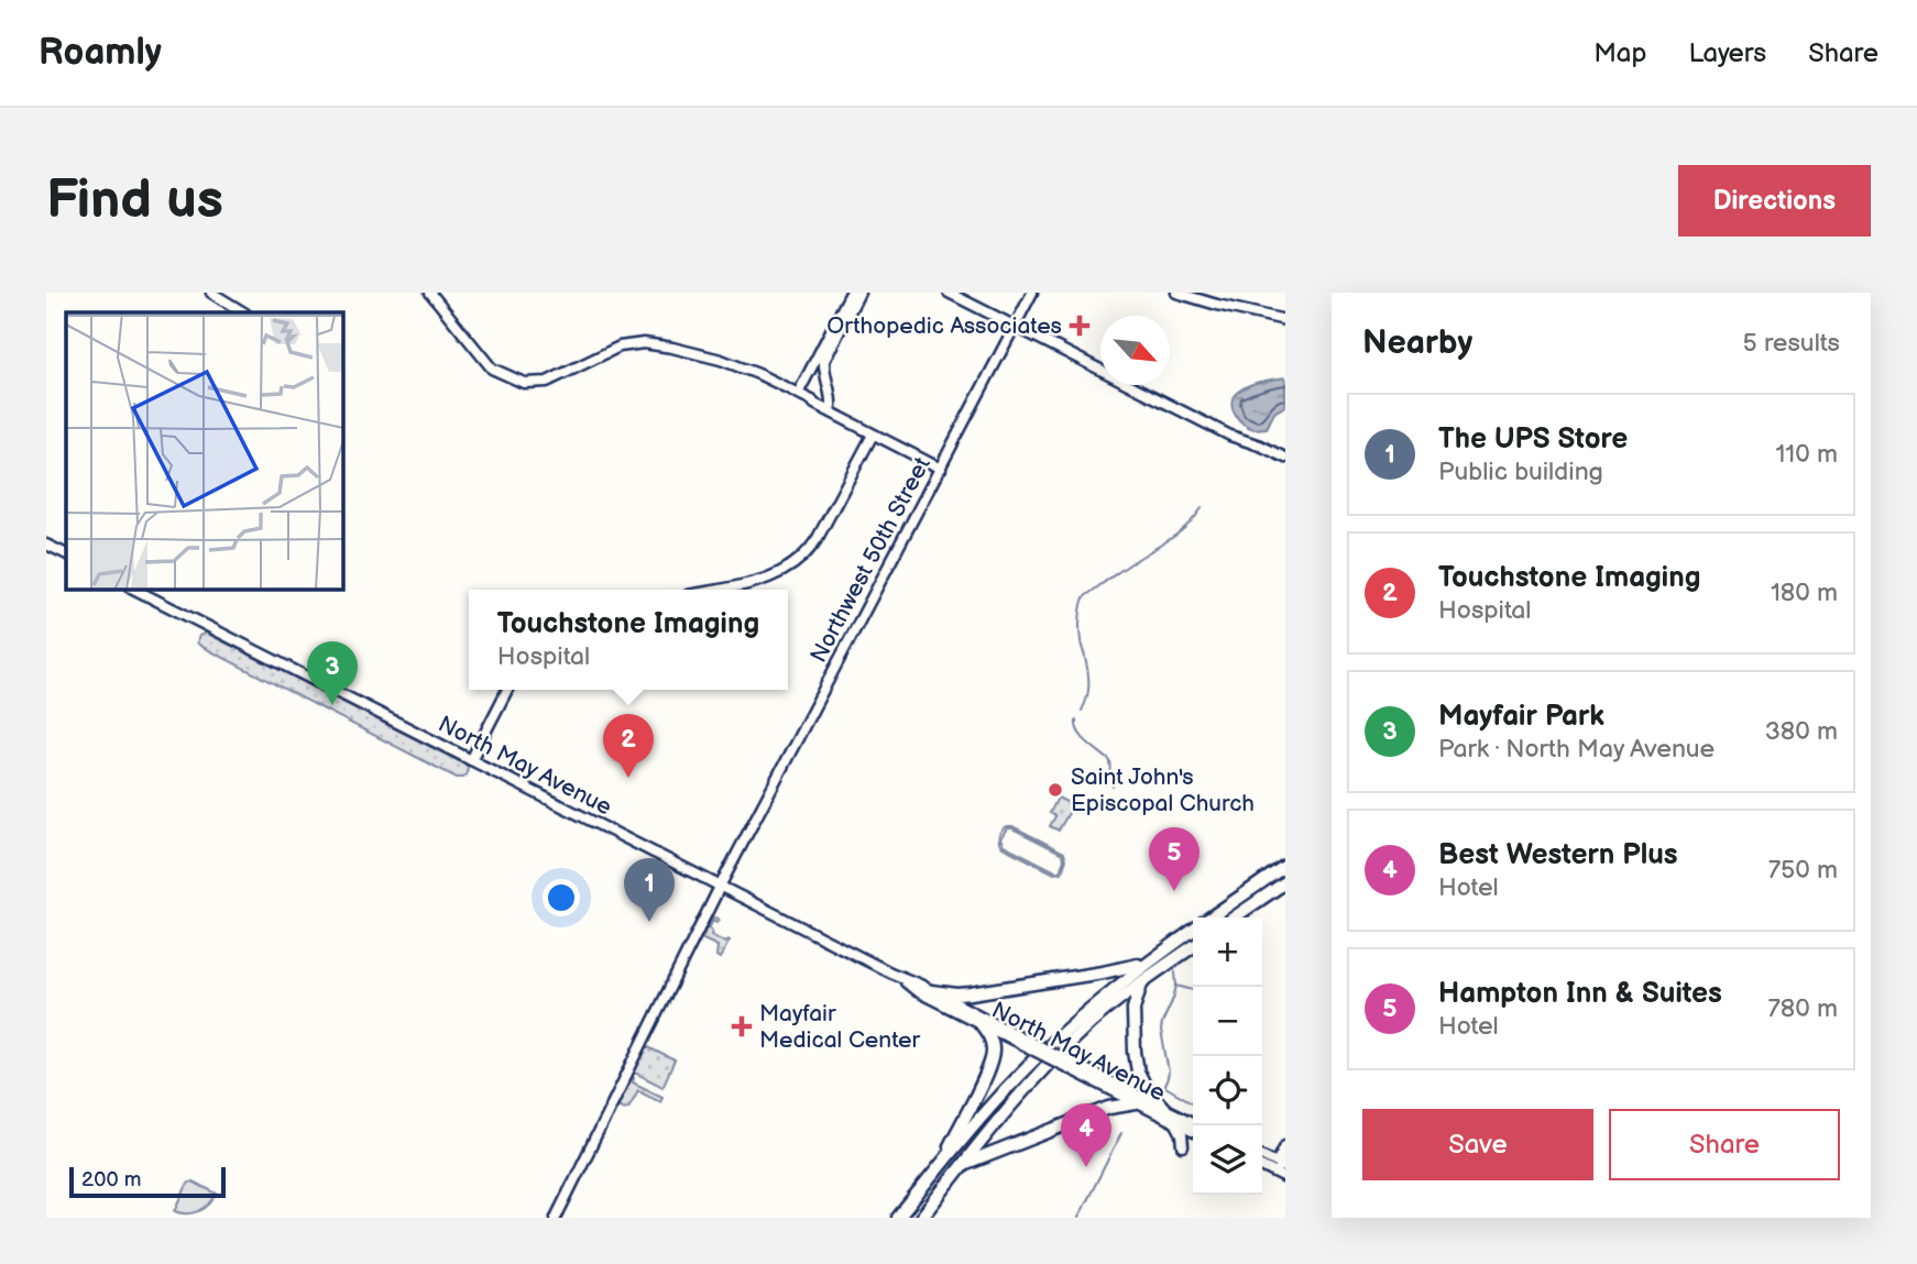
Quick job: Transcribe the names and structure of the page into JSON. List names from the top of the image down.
{
  "streets": {
    "street": ["Northwest 50th Street", "North May Avenue"]
  },
  "crossings": [
    ["Northwest 50th Street", "North May Avenue"]
  ],
  "places": {
    "health": ["Orthopedic Associates", "Mayfair Medical Center"],
    "other": ["Saint John's Episcopal Church"]
  },
  "scale_bar": "200 m",
  "north": "bottom right",
  "page": {
    "header": "Roamly",
    "nav": ["Map", "Layers", "Share"],
    "buttons": [
      "Directions",
      ["Save", "Share"]
    ],
    "title": "Find us",
    "heading": ["Nearby", "5 results"],
    "list": [
      {
        "mark": "1",
        "name": "The UPS Store",
        "note": "Public building",
        "value": "110 m"
      },
      {
        "mark": "2",
        "name": "Touchstone Imaging",
        "note": "Hospital",
        "value": "180 m"
      },
      {
        "mark": "3",
        "name": "Mayfair Park",
        "note": "Park · North May Avenue",
        "value": "380 m"
      },
      {
        "mark": "4",
        "name": "Best Western Plus",
        "note": "Hotel",
        "value": "750 m"
      },
      {
        "mark": "5",
        "name": "Hampton Inn & Suites",
        "note": "Hotel",
        "value": "780 m"
      }
    ],
    "popup": ["Touchstone Imaging", "Hospital"],
    "pins": [
      "3",
      "2",
      "5",
      "1",
      "4"
    ],
    "map_buttons": ["+", "−"],
    "scale": "200 m"
  }
}
